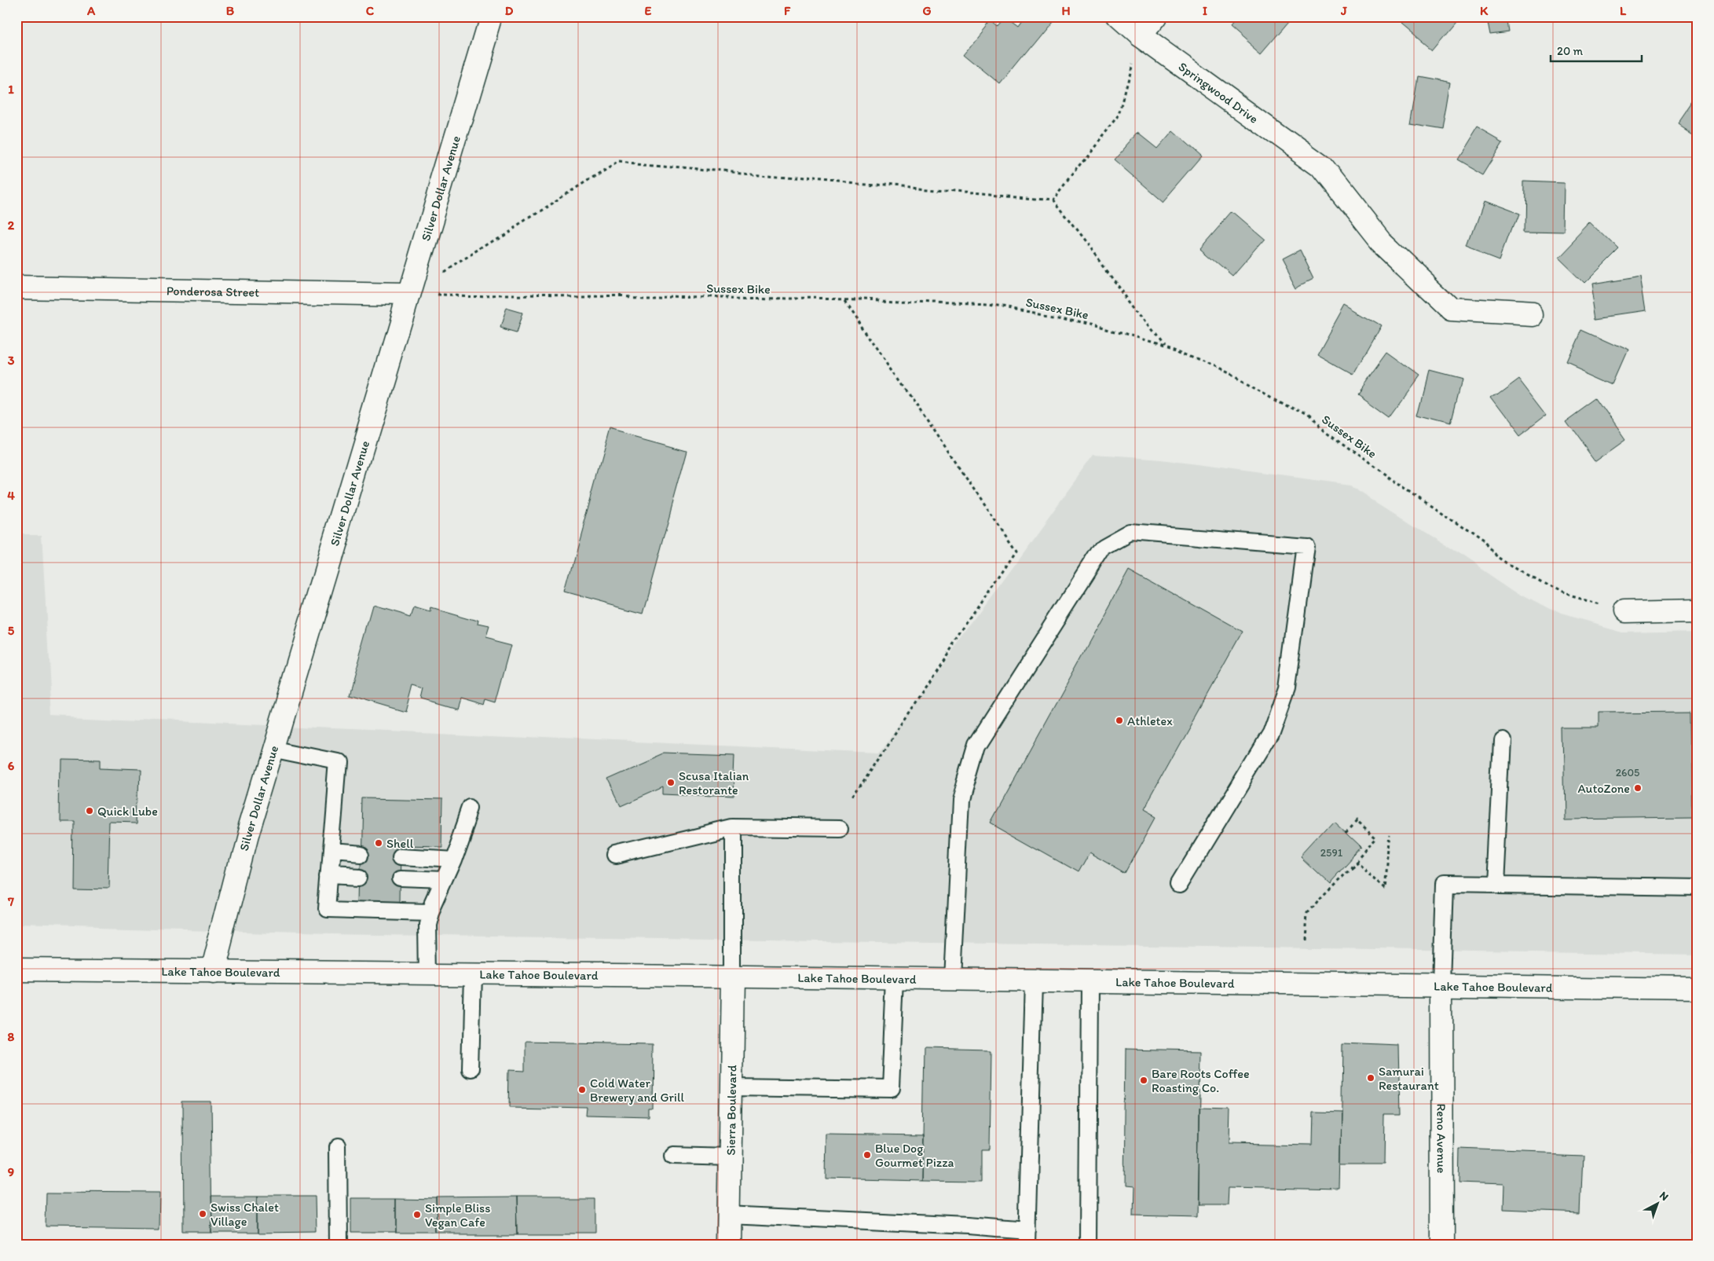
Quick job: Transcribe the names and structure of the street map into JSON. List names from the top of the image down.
{
  "streets": {
    "main road": [
      "Springwood Drive",
      "Silver Dollar Avenue",
      "Ponderosa Street",
      "Lake Tahoe Boulevard",
      "Sierra Boulevard",
      "Reno Avenue"
    ],
    "path": ["Sussex Bike"]
  },
  "crossings": [
    ["Silver Dollar Avenue", "Sussex Bike"],
    ["Silver Dollar Avenue", "Ponderosa Street"],
    ["Silver Dollar Avenue", "Lake Tahoe Boulevard"],
    ["Sussex Bike", "Ponderosa Street"],
    ["Lake Tahoe Boulevard", "Sierra Boulevard"],
    ["Lake Tahoe Boulevard", "Reno Avenue"]
  ],
  "places": [
    "Athletex",
    "Scusa Italian Restorante",
    "AutoZone",
    "Quick Lube",
    "Shell",
    "Samurai Restaurant",
    "Bare Roots Coffee Roasting Co.",
    "Cold Water Brewery and Grill",
    "Blue Dog Gourmet Pizza",
    "Swiss Chalet Village",
    "Simple Bliss Vegan Cafe"
  ],
  "house_numbers": ["2605", "2591"],
  "scale_bar": "20 m",
  "north": "top right",
  "grid": {
    "columns": [
      "A",
      "B",
      "C",
      "D",
      "E",
      "F",
      "G",
      "H",
      "I",
      "J",
      "K",
      "L"
    ],
    "rows": [
      "1",
      "2",
      "3",
      "4",
      "5",
      "6",
      "7",
      "8",
      "9"
    ]
  }
}
